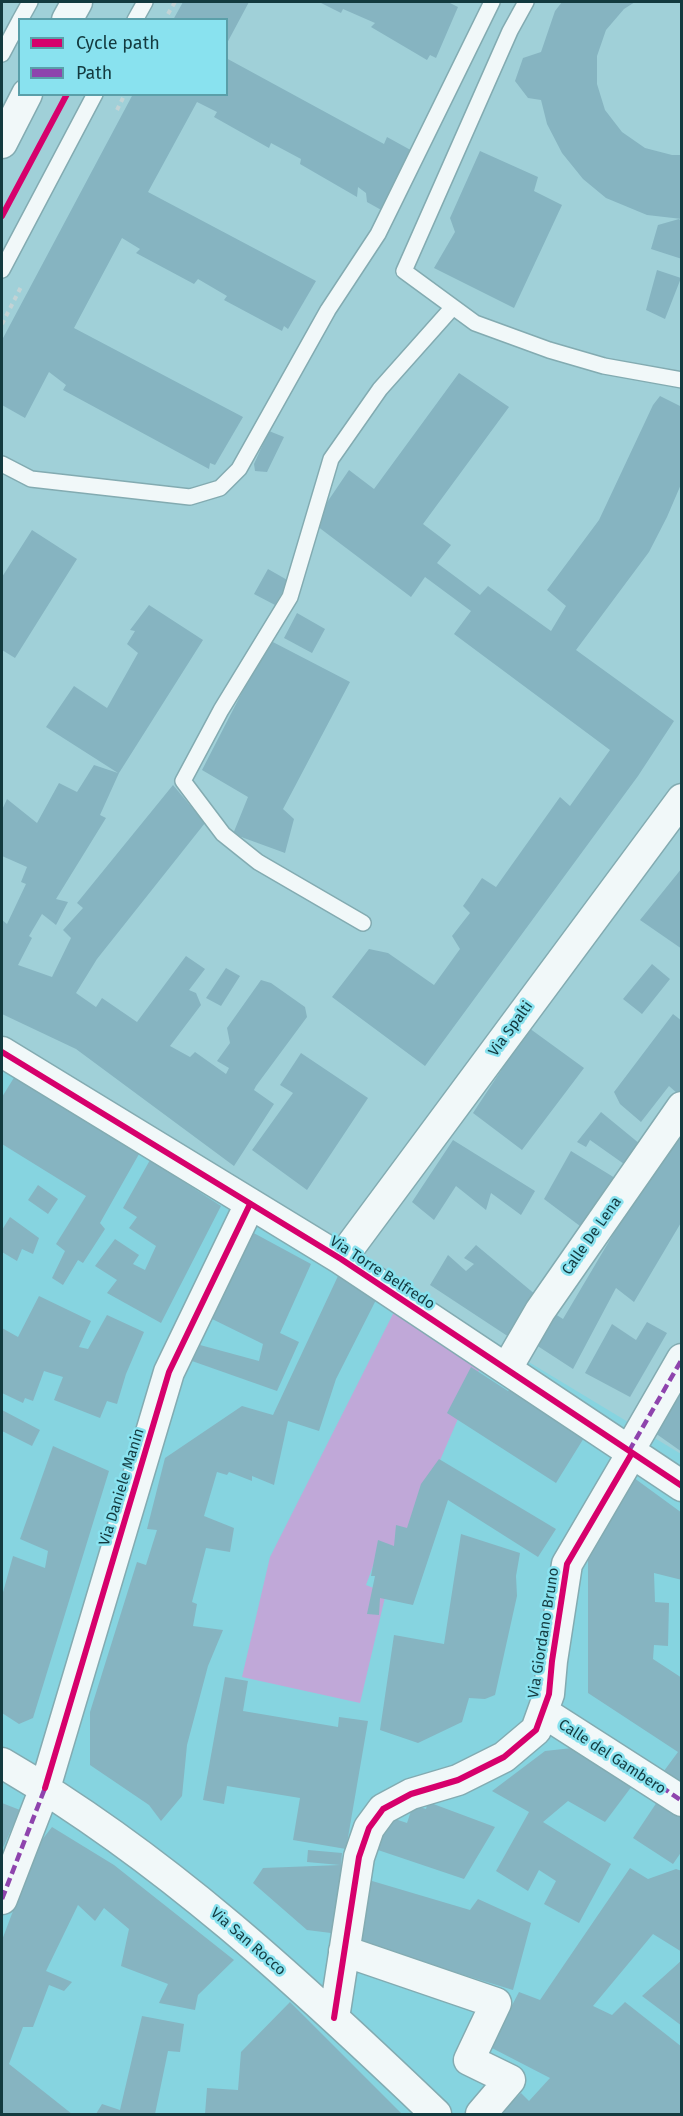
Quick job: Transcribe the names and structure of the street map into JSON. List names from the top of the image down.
{
  "streets": {
    "street": [
      "Via Spalti",
      "Calle De Lena",
      "Via Torre Belfredo",
      "Via Daniele Manin",
      "Via Giordano Bruno",
      "Calle del Gambero",
      "Via San Rocco"
    ]
  },
  "crossings": [
    ["Via Spalti", "Via Torre Belfredo"],
    ["Calle De Lena", "Via Torre Belfredo"],
    ["Via Torre Belfredo", "Via Daniele Manin"],
    ["Via Torre Belfredo", "Via Giordano Bruno"],
    ["Via Daniele Manin", "Via San Rocco"],
    ["Via Giordano Bruno", "Calle del Gambero"],
    ["Via Giordano Bruno", "Via San Rocco"]
  ],
  "legend": ["Cycle path", "Path"]
}
